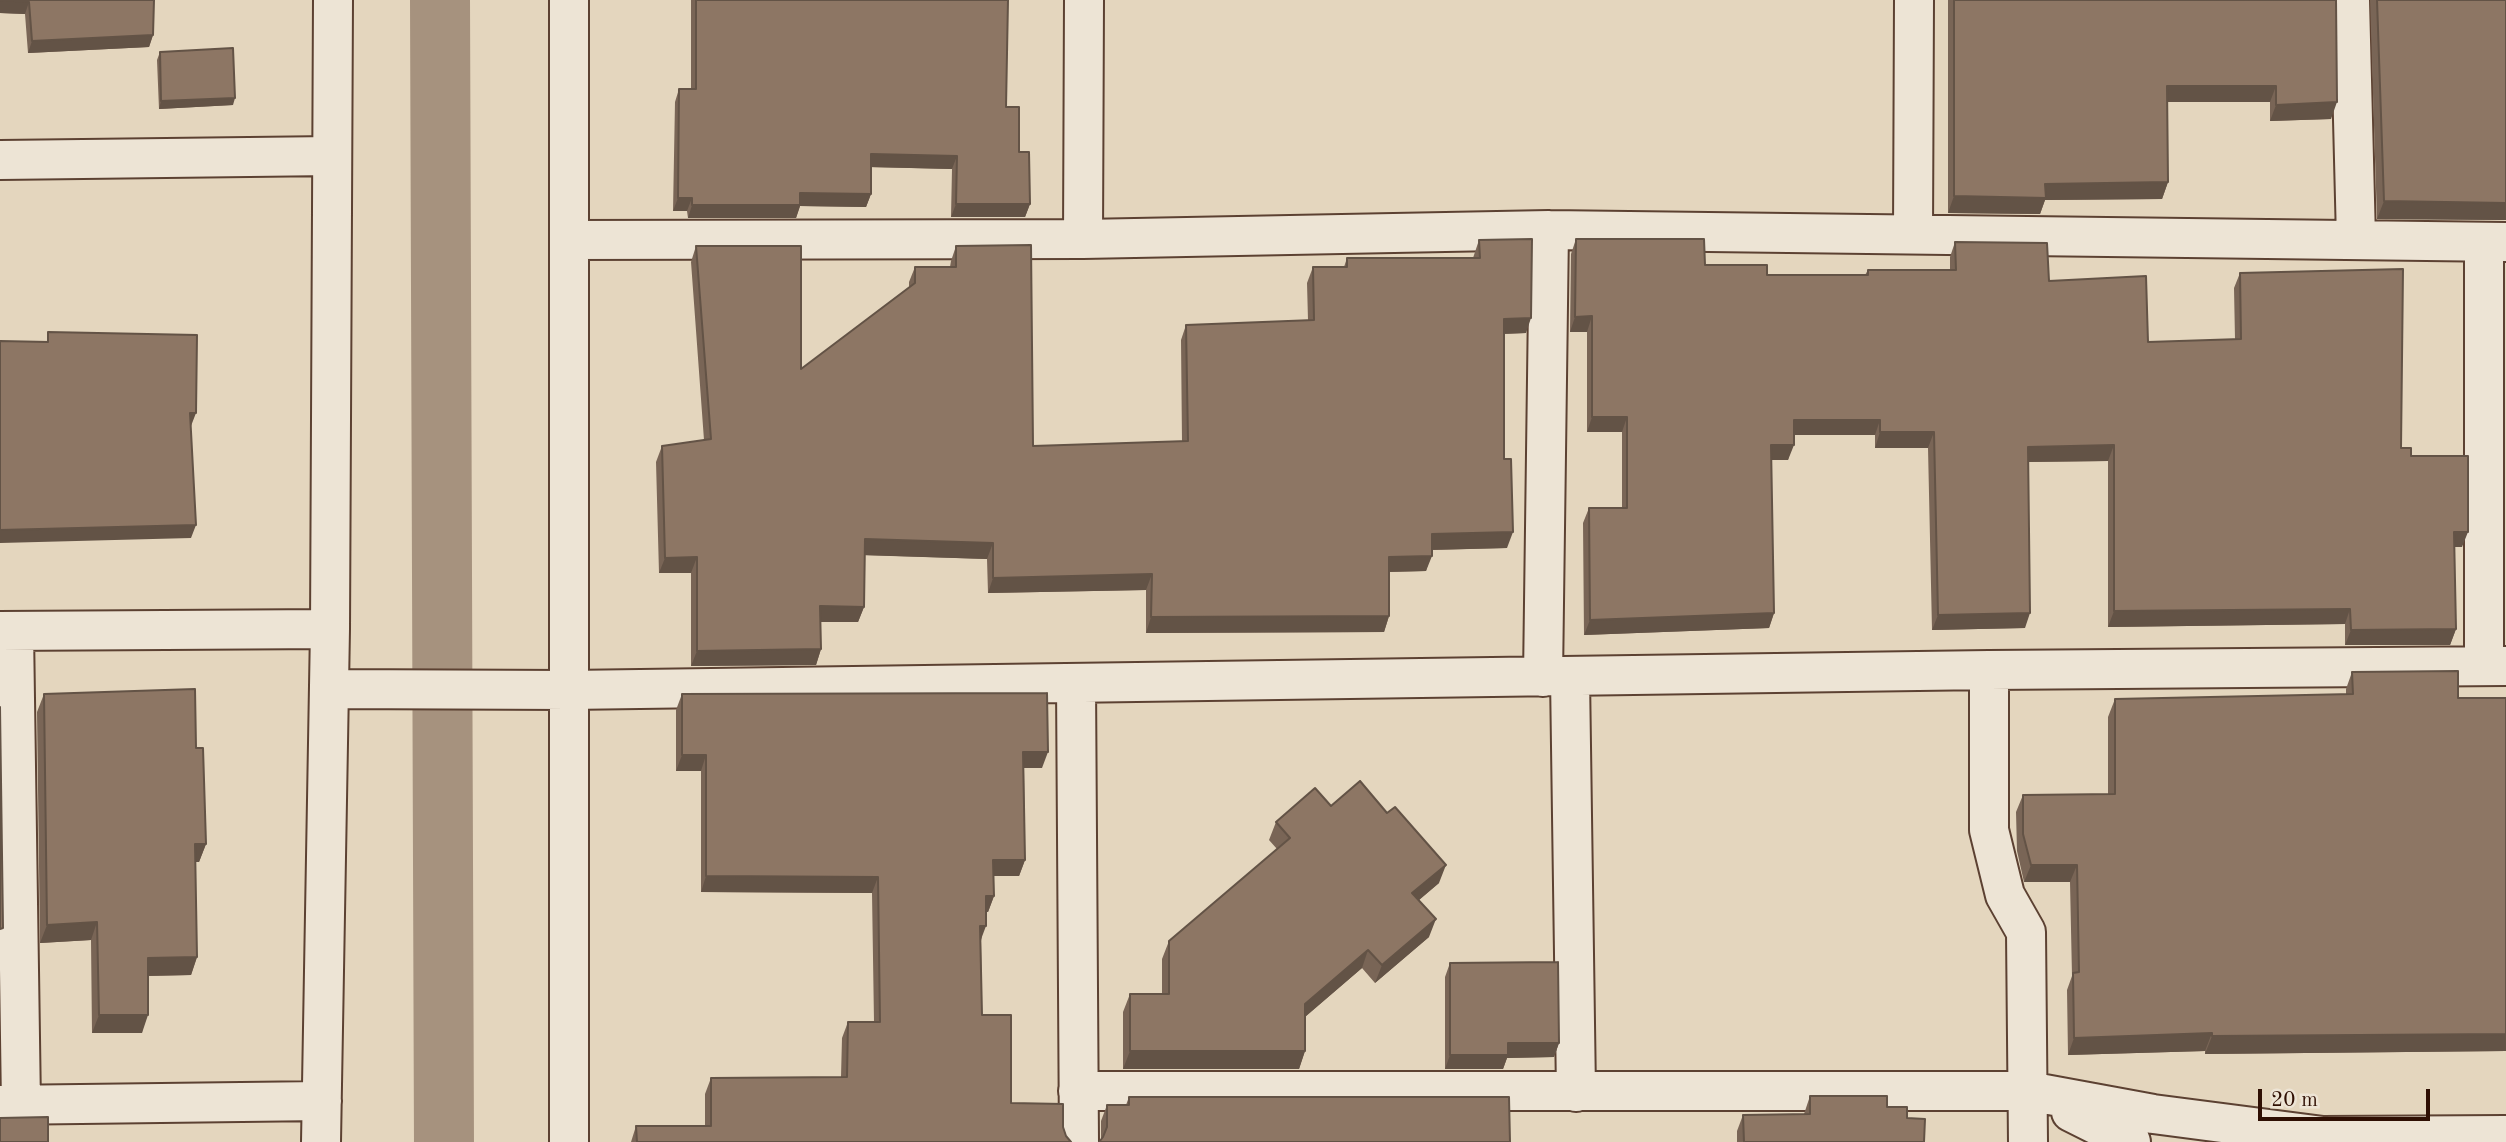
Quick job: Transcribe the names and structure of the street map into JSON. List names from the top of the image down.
{
  "scale_bar": "20 m"
}
